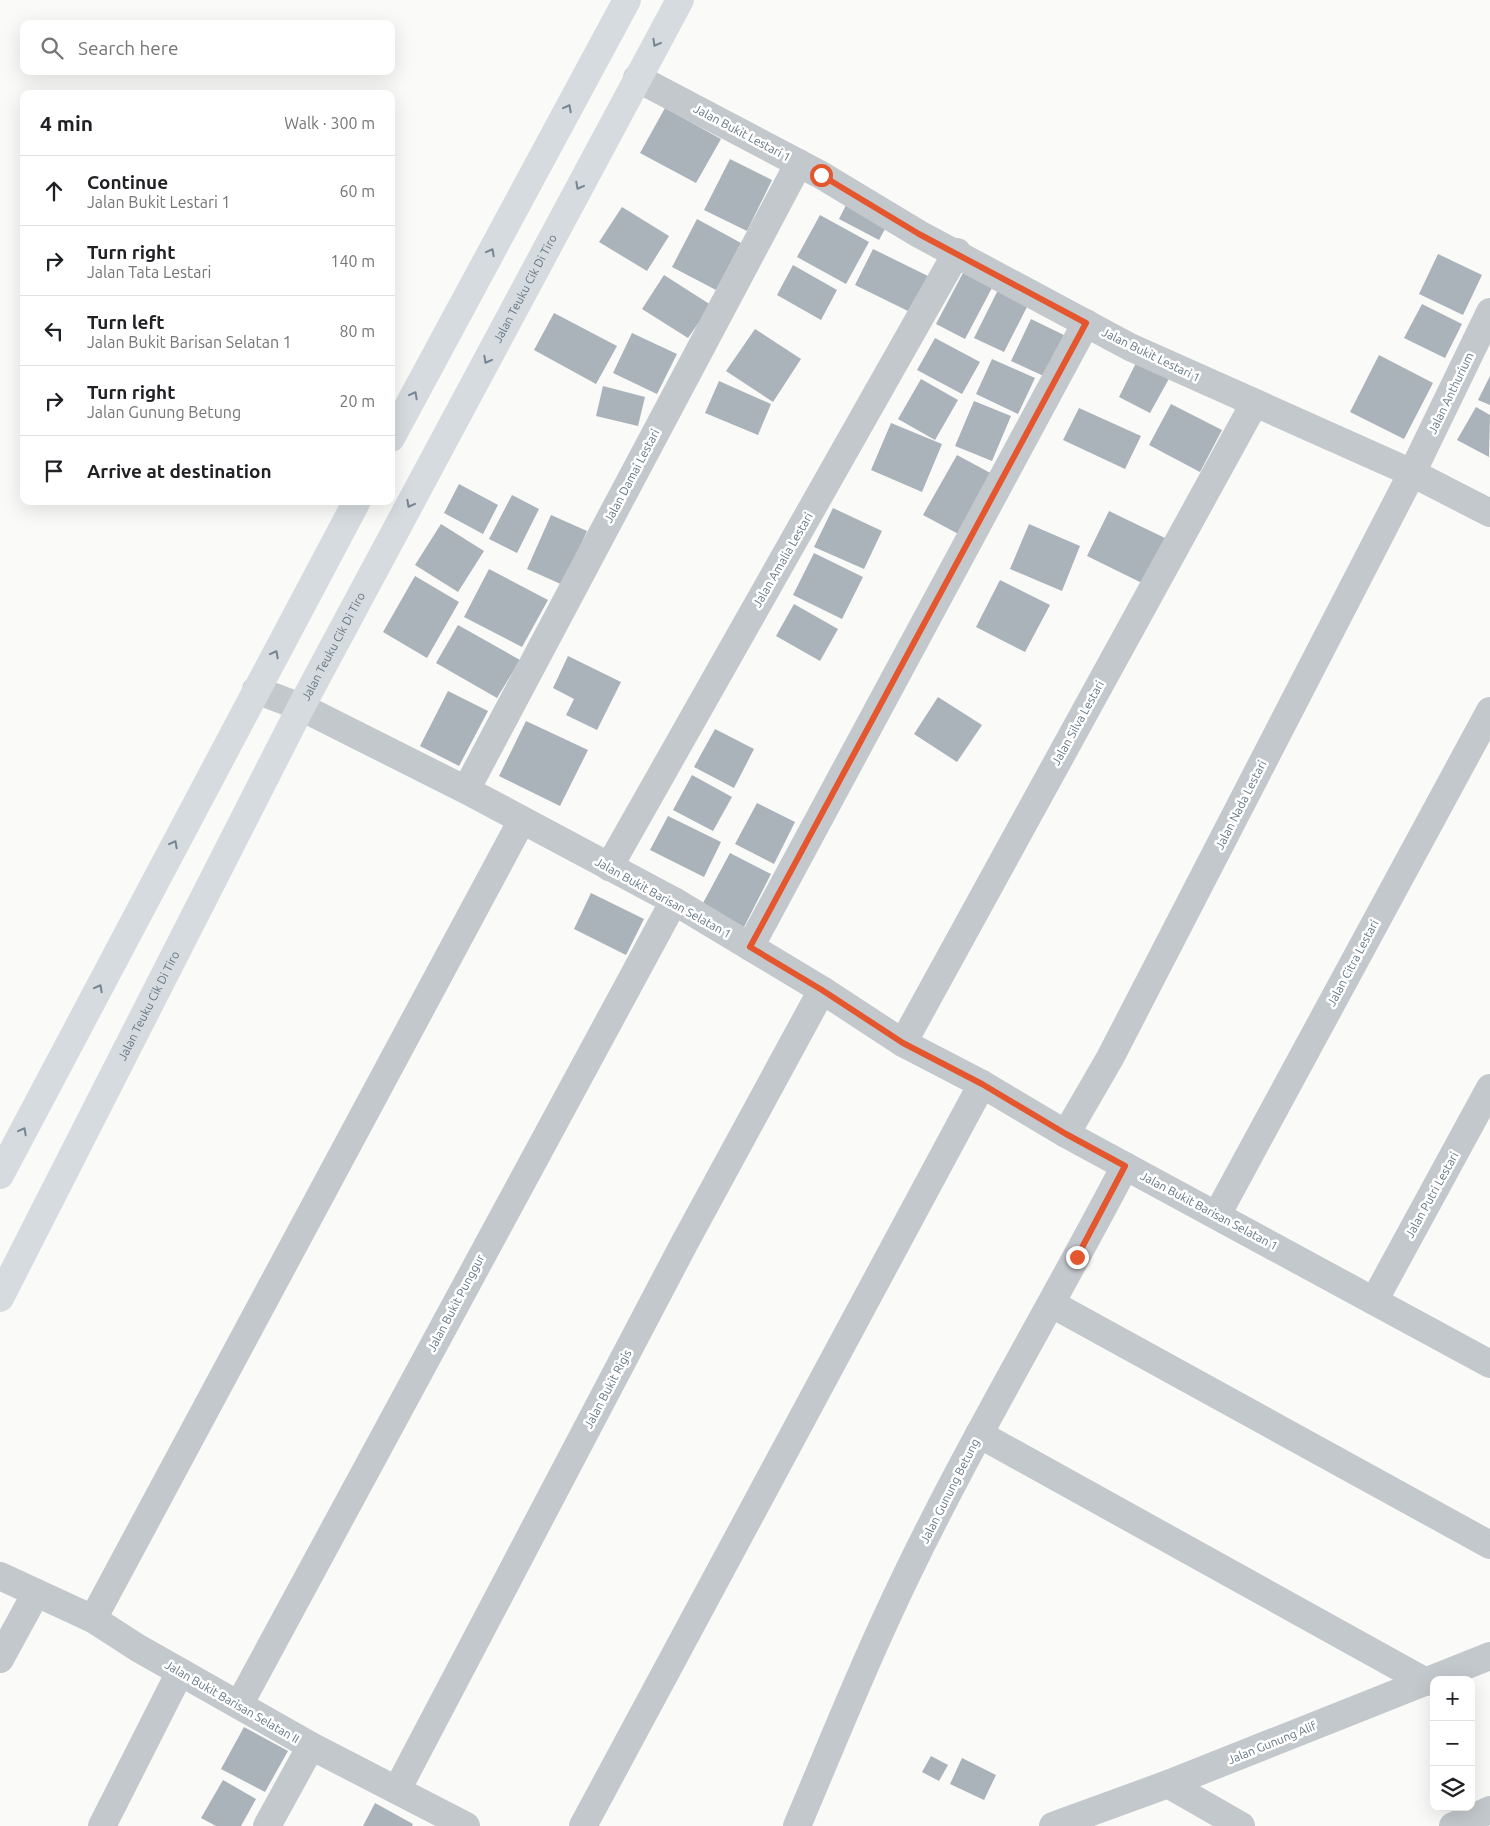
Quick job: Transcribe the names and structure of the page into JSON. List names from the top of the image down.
{
  "streets": {
    "street": [
      "Jalan Bukit Lestari 1",
      "Jalan Teuku Cik Di Tiro",
      "Jalan Anthurium",
      "Jalan Damai Lestari",
      "Jalan Amalia Lestari",
      "Jalan Silva Lestari",
      "Jalan Nada Lestari",
      "Jalan Bukit Barisan Selatan 1",
      "Jalan Citra Lestari",
      "Jalan Putri Lestari",
      "Jalan Bukit Punggur",
      "Jalan Bukit Rigis",
      "Jalan Gunung Betung",
      "Jalan Bukit Barisan Selatan II",
      "Jalan Gunung Alif"
    ]
  },
  "crossings": [
    ["Jalan Bukit Lestari 1", "Jalan Teuku Cik Di Tiro"],
    ["Jalan Bukit Lestari 1", "Jalan Anthurium"],
    ["Jalan Bukit Lestari 1", "Jalan Damai Lestari"],
    ["Jalan Bukit Lestari 1", "Jalan Amalia Lestari"],
    ["Jalan Bukit Lestari 1", "Jalan Silva Lestari"],
    ["Jalan Bukit Lestari 1", "Jalan Nada Lestari"],
    ["Jalan Teuku Cik Di Tiro", "Jalan Bukit Barisan Selatan 1"],
    ["Jalan Anthurium", "Jalan Nada Lestari"],
    ["Jalan Damai Lestari", "Jalan Bukit Barisan Selatan 1"],
    ["Jalan Amalia Lestari", "Jalan Bukit Barisan Selatan 1"],
    ["Jalan Silva Lestari", "Jalan Bukit Barisan Selatan 1"],
    ["Jalan Nada Lestari", "Jalan Bukit Barisan Selatan 1"],
    ["Jalan Bukit Barisan Selatan 1", "Jalan Citra Lestari"],
    ["Jalan Bukit Barisan Selatan 1", "Jalan Putri Lestari"],
    ["Jalan Bukit Barisan Selatan 1", "Jalan Bukit Punggur"],
    ["Jalan Bukit Barisan Selatan 1", "Jalan Bukit Rigis"],
    ["Jalan Bukit Barisan Selatan 1", "Jalan Gunung Betung"],
    ["Jalan Bukit Punggur", "Jalan Bukit Barisan Selatan II"],
    ["Jalan Bukit Rigis", "Jalan Bukit Barisan Selatan II"]
  ],
  "page": {
    "search": "Search here",
    "heading": ["4 min", "Walk · 300 m"],
    "list": [
      ["Continue", "Jalan Bukit Lestari 1", "60 m"],
      ["Turn right", "Jalan Tata Lestari", "140 m"],
      ["Turn left", "Jalan Bukit Barisan Selatan 1", "80 m"],
      ["Turn right", "Jalan Gunung Betung", "20 m"],
      "Arrive at destination"
    ],
    "map_buttons": ["+", "−"]
  }
}
